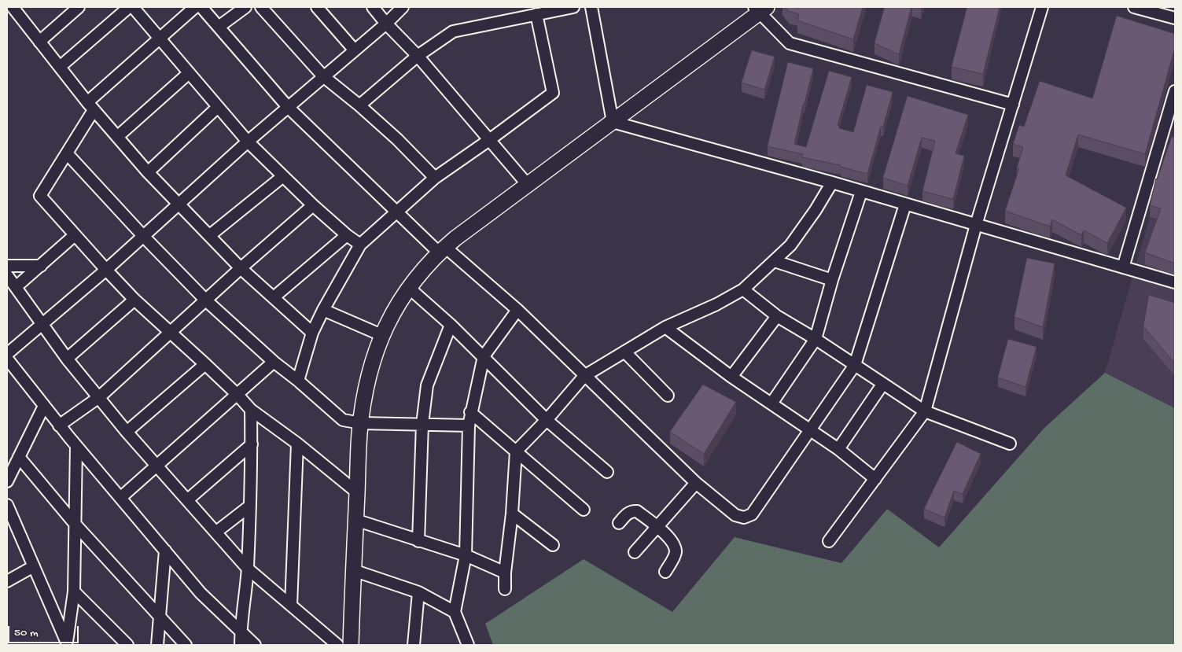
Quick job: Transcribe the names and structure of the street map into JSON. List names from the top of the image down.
{
  "scale_bar": "50 m"
}
